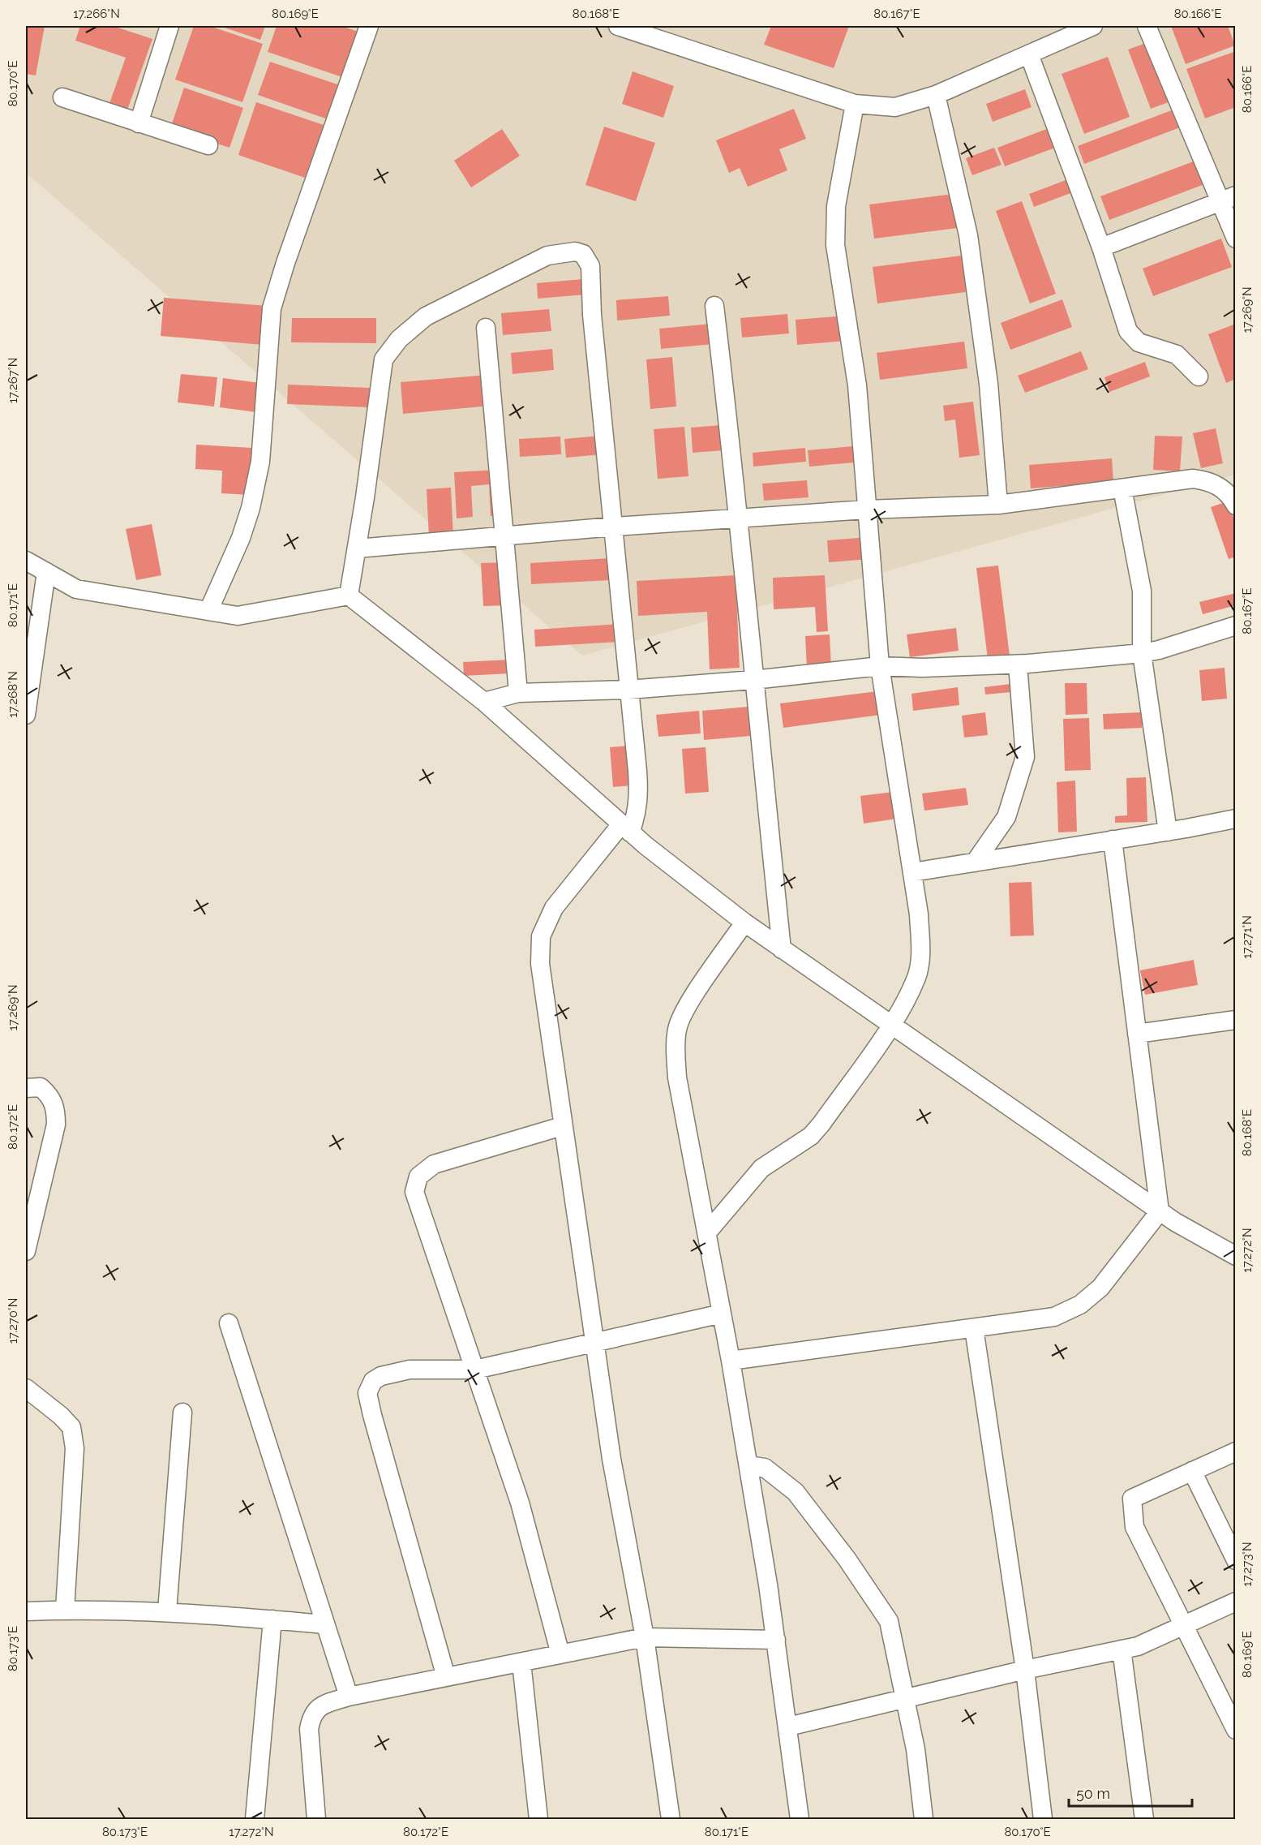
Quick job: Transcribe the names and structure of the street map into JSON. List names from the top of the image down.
{
  "scale_bar": "50 m",
  "coordinates": [
    "17.266°N",
    "80.169°E",
    "80.168°E",
    "80.167°E",
    "80.166°E",
    "80.170°E",
    "17.269°N",
    "17.267°N",
    "80.171°E",
    "17.268°N",
    "17.271°N",
    "80.172°E",
    "17.272°N",
    "17.270°N",
    "17.273°N",
    "80.173°E"
  ]
}
